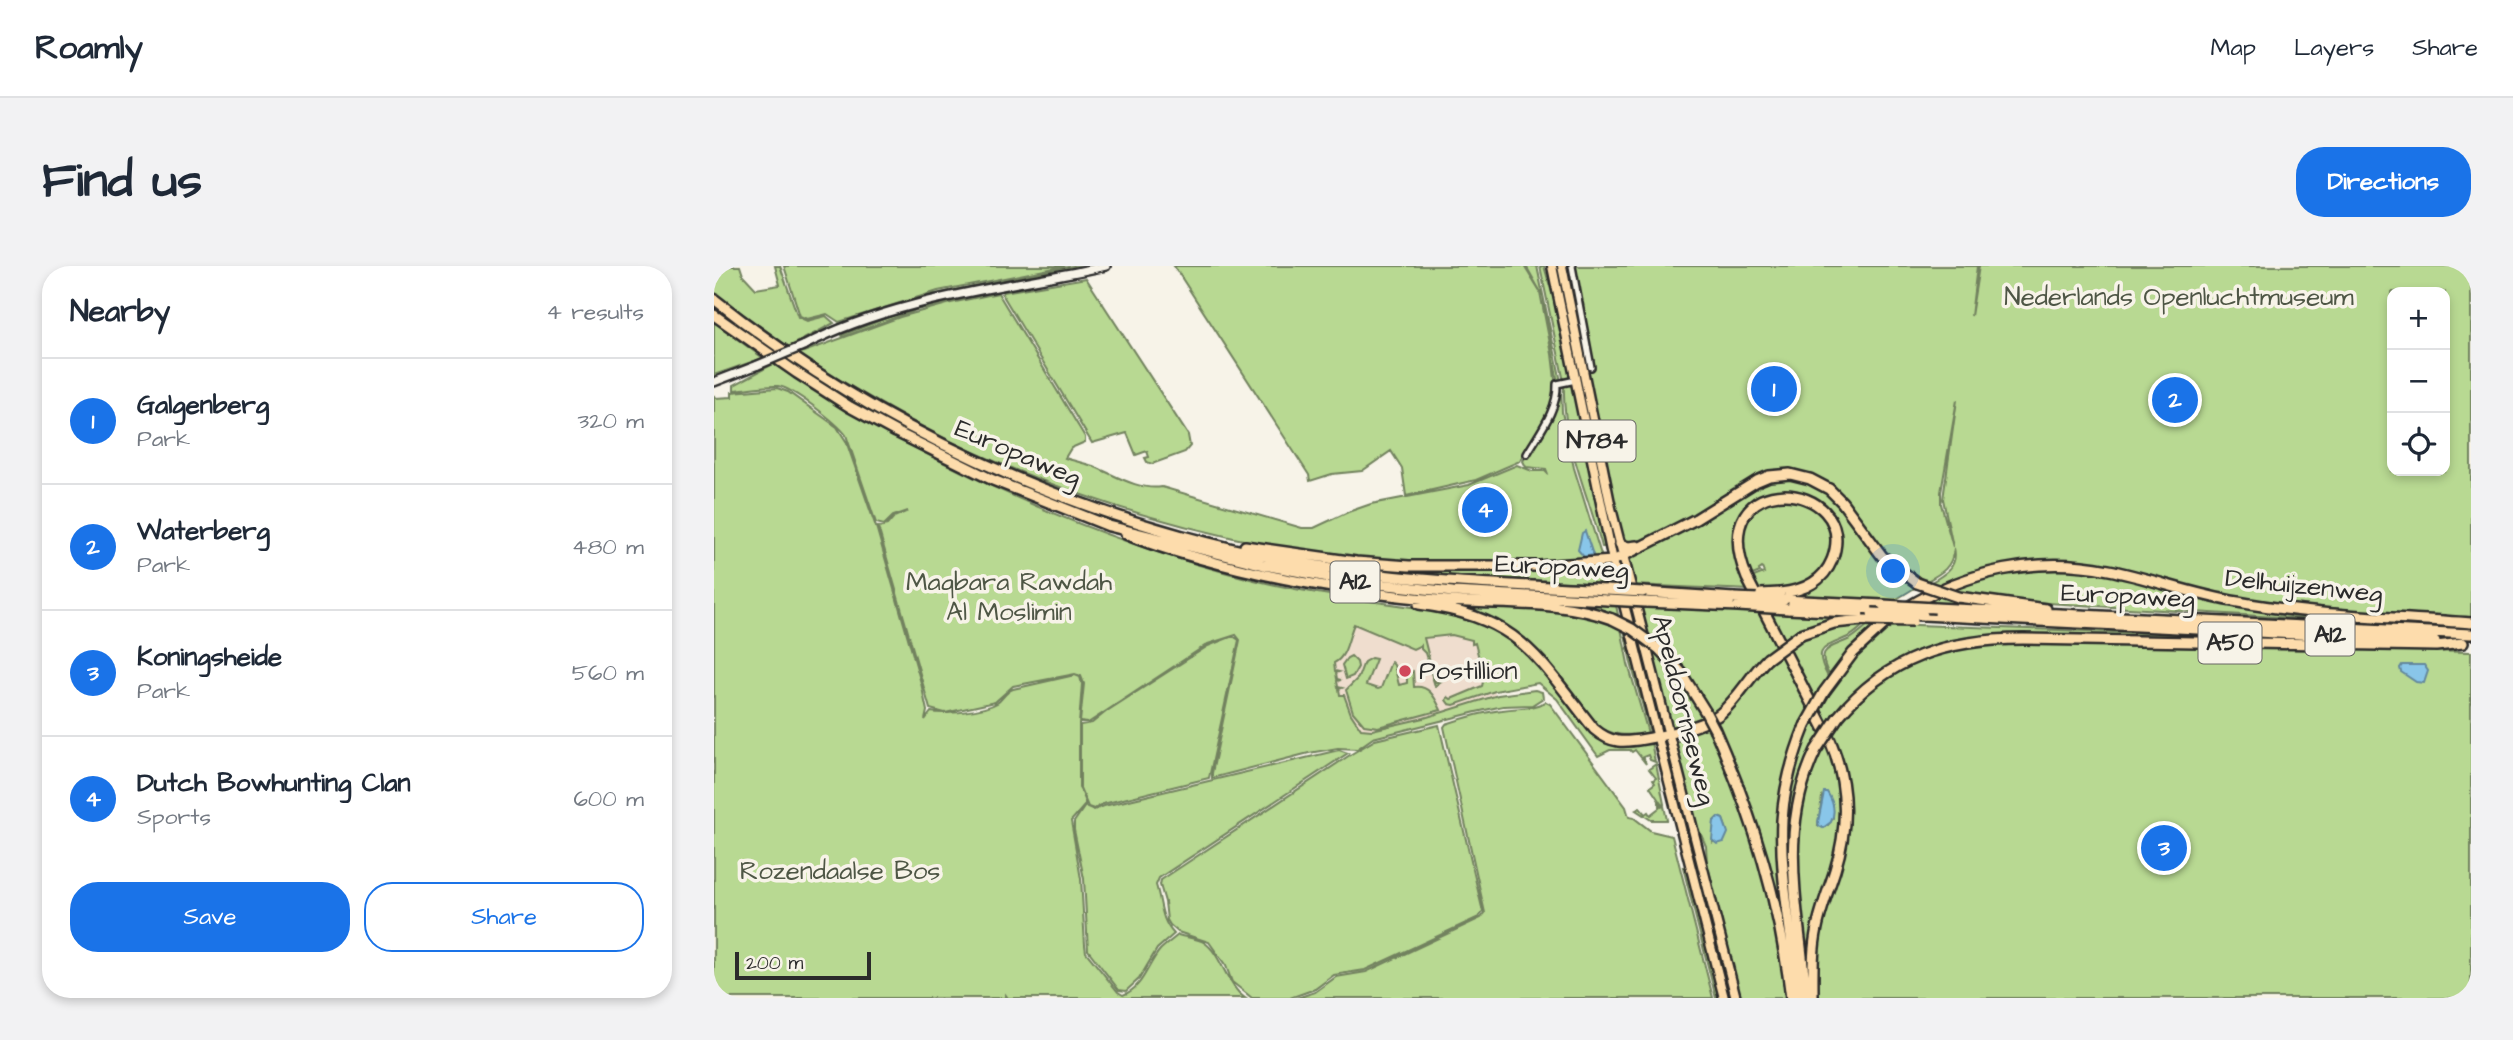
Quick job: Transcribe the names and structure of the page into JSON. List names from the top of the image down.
{
  "streets": {
    "highway": [
      "Europaweg",
      "A12",
      "Delhuijzenweg",
      "A50"
    ],
    "main road": ["N784", "Apeldoornseweg"]
  },
  "crossings": [
    ["N784", "Apeldoornseweg"],
    ["Europaweg", "A12"],
    ["Europaweg", "Delhuijzenweg"],
    ["A12", "Apeldoornseweg"]
  ],
  "parks": ["Nederlands Openluchtmuseum", "Maqbara Rawdah Al Moslimin", "Rozendaalse Bos"],
  "places": ["Postillion"],
  "scale_bar": "200 m",
  "page": {
    "header": "Roamly",
    "nav": ["Map", "Layers", "Share"],
    "buttons": [
      "Directions",
      ["Save", "Share"]
    ],
    "title": "Find us",
    "heading": ["Nearby", "4 results"],
    "map_buttons": ["+", "−"],
    "list": [
      {
        "mark": "1",
        "name": "Galgenberg",
        "note": "Park",
        "value": "320 m"
      },
      {
        "mark": "2",
        "name": "Waterberg",
        "note": "Park",
        "value": "480 m"
      },
      {
        "mark": "3",
        "name": "Koningsheide",
        "note": "Park",
        "value": "560 m"
      },
      {
        "mark": "4",
        "name": "Dutch Bowhunting Clan",
        "note": "Sports",
        "value": "600 m"
      }
    ],
    "pins": [
      "1",
      "2",
      "4",
      "3"
    ],
    "scale": "200 m"
  }
}
